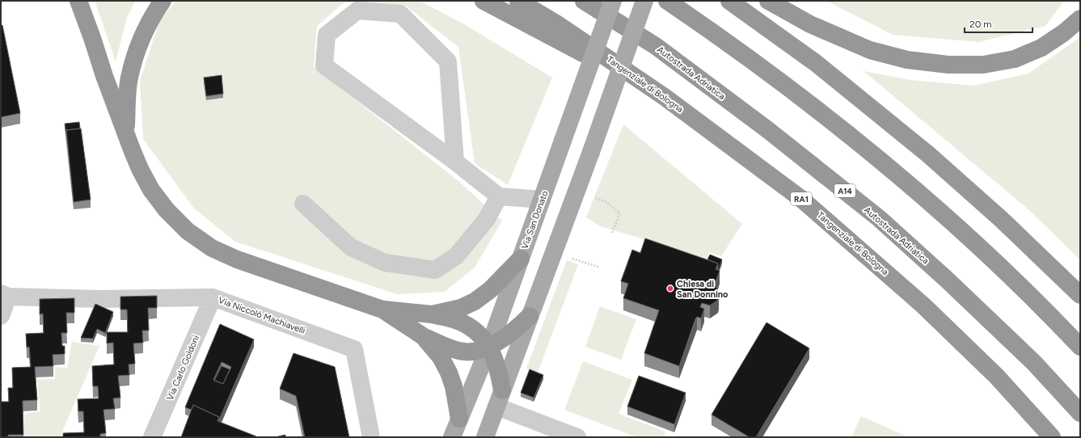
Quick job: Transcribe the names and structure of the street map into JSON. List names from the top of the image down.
{
  "streets": {
    "highway": [
      "Autostrada Adriatica",
      "Tangenziale di Bologna",
      "A14",
      "RA1"
    ],
    "main road": ["Via San Donato"],
    "street": ["Via Niccolò Machiavelli", "Via Carlo Goldoni"]
  },
  "crossings": [
    ["Via Niccolò Machiavelli", "Via Carlo Goldoni"]
  ],
  "places": ["Chiesa di San Donnino"],
  "scale_bar": "20 m"
}
